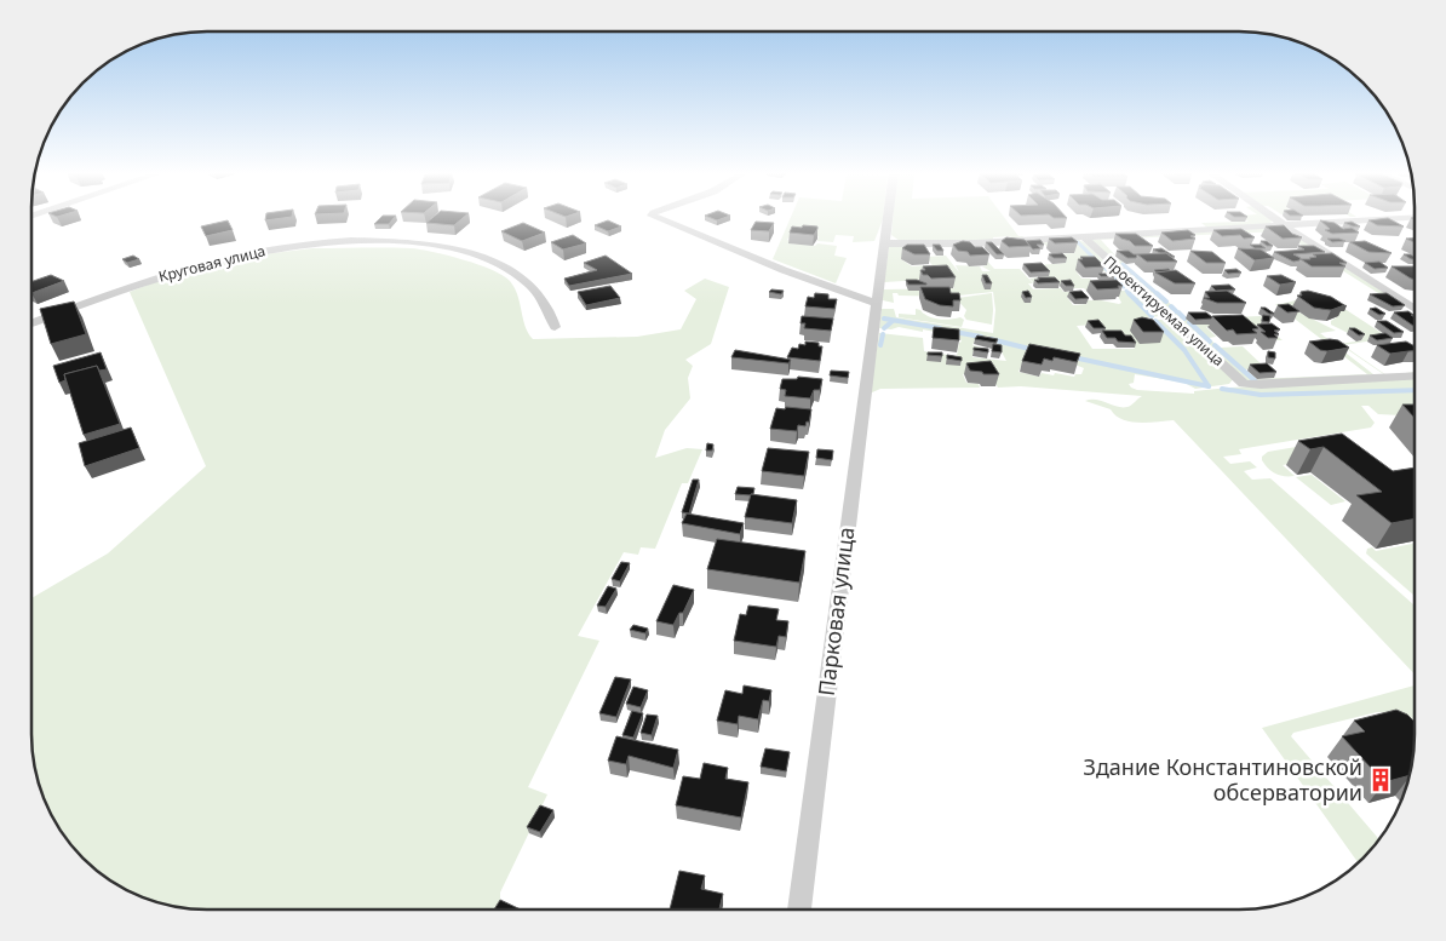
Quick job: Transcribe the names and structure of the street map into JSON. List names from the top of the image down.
{
  "streets": {
    "street": ["Круговая улица", "Проектируемая улица", "Парковая улица"]
  },
  "places": {
    "building": ["Здание Константиновской обсерватории"]
  }
}
